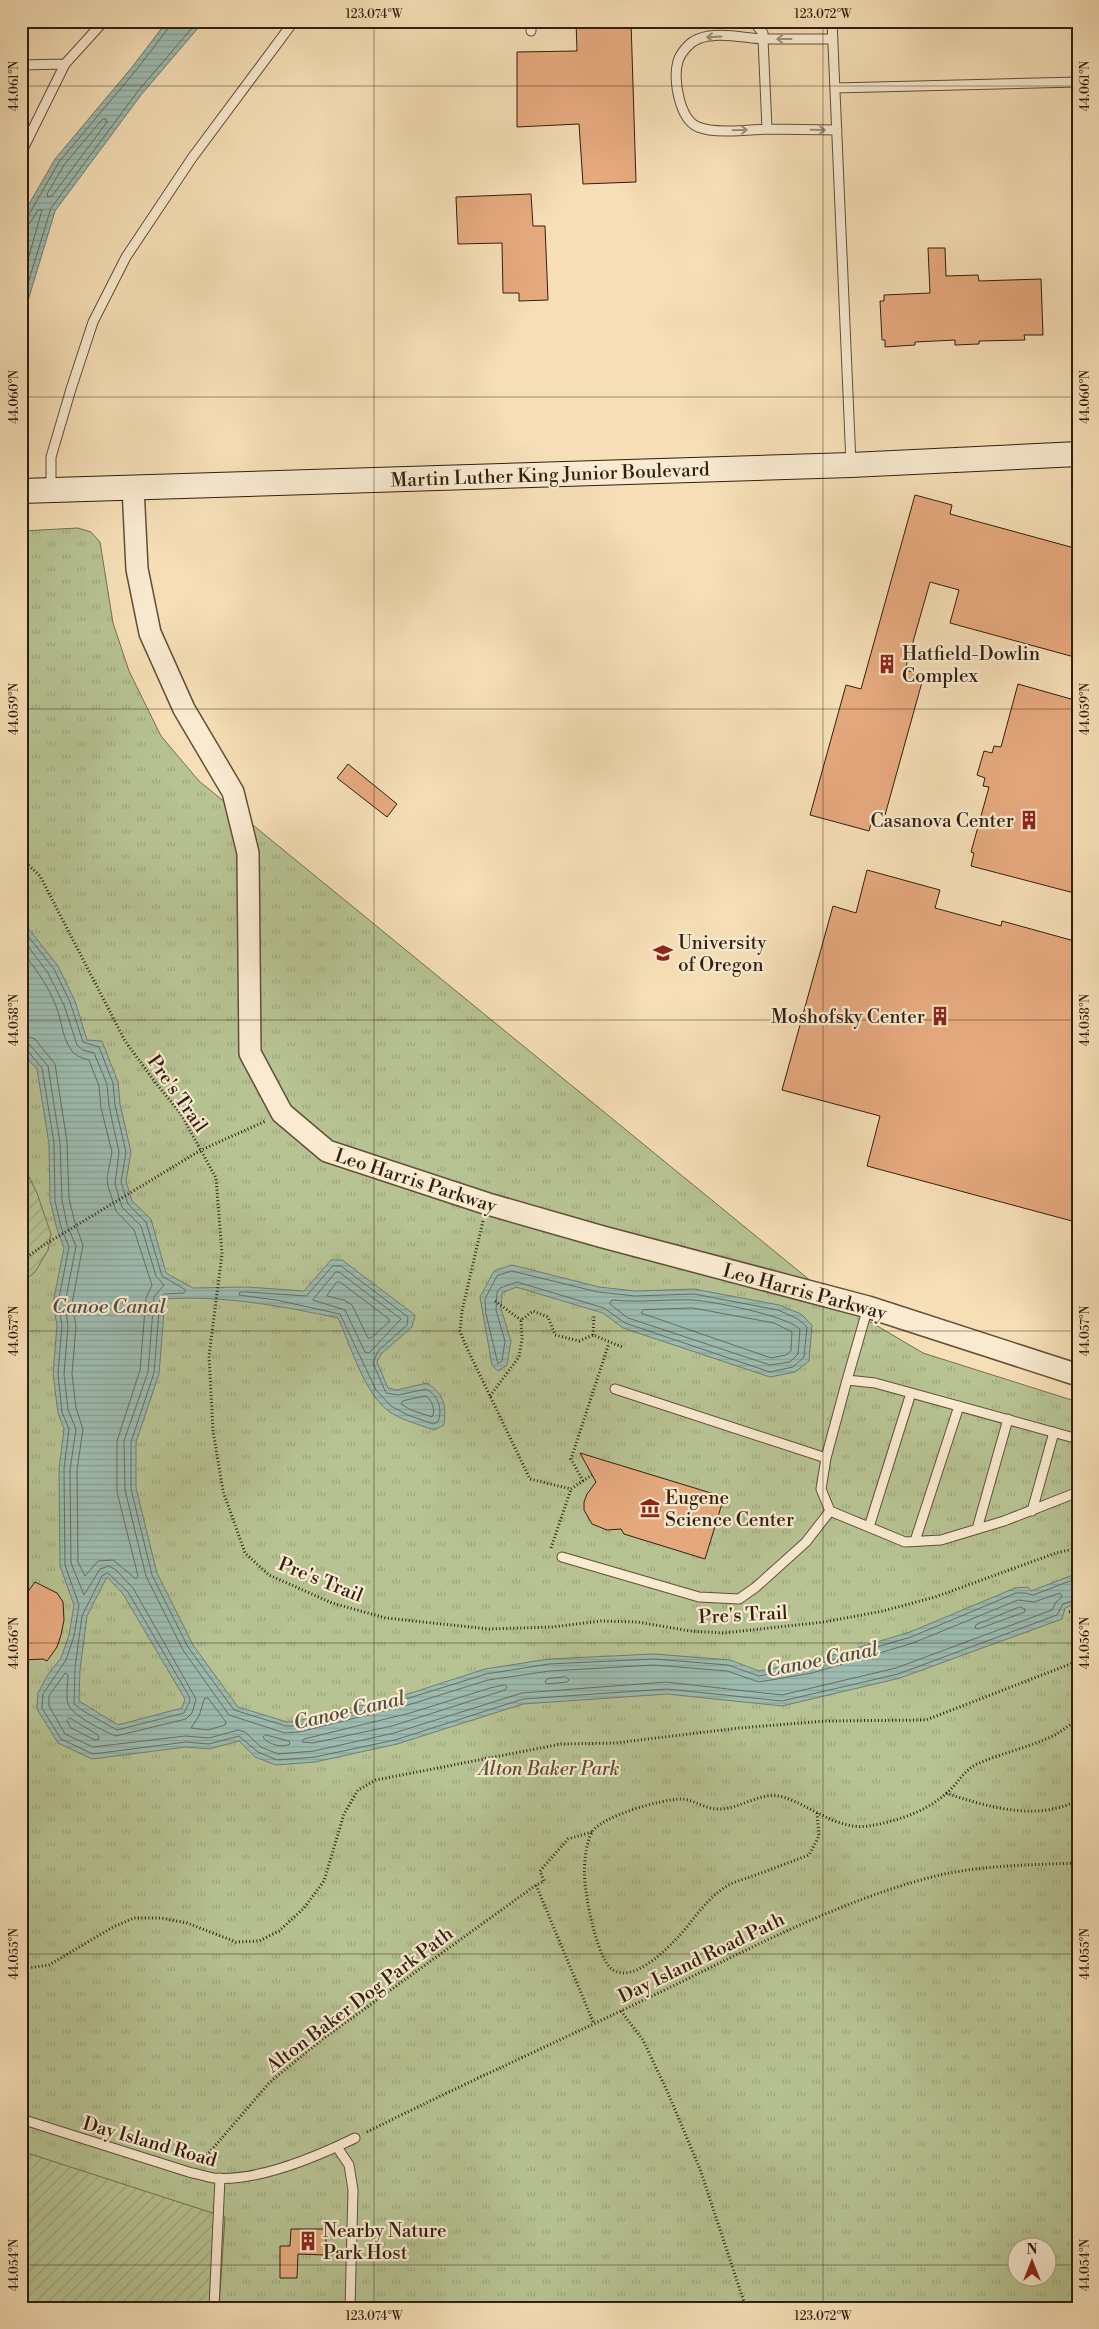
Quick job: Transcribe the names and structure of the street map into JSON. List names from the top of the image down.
{
  "streets": {
    "main road": ["Martin Luther King Junior Boulevard"],
    "street": ["Leo Harris Parkway"],
    "lane": ["Day Island Road"],
    "path": ["Pre's Trail", "Day Island Road Path", "Alton Baker Dog Park Path"]
  },
  "crossings": [
    ["Martin Luther King Junior Boulevard", "Leo Harris Parkway"],
    ["Day Island Road Path", "Day Island Road"],
    ["Alton Baker Dog Park Path", "Day Island Road"]
  ],
  "water": ["Canoe Canal"],
  "parks": ["Alton Baker Park"],
  "places": {
    "building": [
      "Hatfield-Dowlin Complex",
      "Casanova Center",
      "Moshofsky Center",
      "Nearby Nature Park Host"
    ],
    "school or university": ["University of Oregon"],
    "museum": ["Eugene Science Center"]
  },
  "north": "top",
  "coordinates": [
    "123.074°W",
    "123.072°W",
    "44.061°N",
    "44.060°N",
    "44.059°N",
    "44.058°N",
    "44.057°N",
    "44.056°N",
    "44.055°N",
    "44.054°N"
  ]
}
